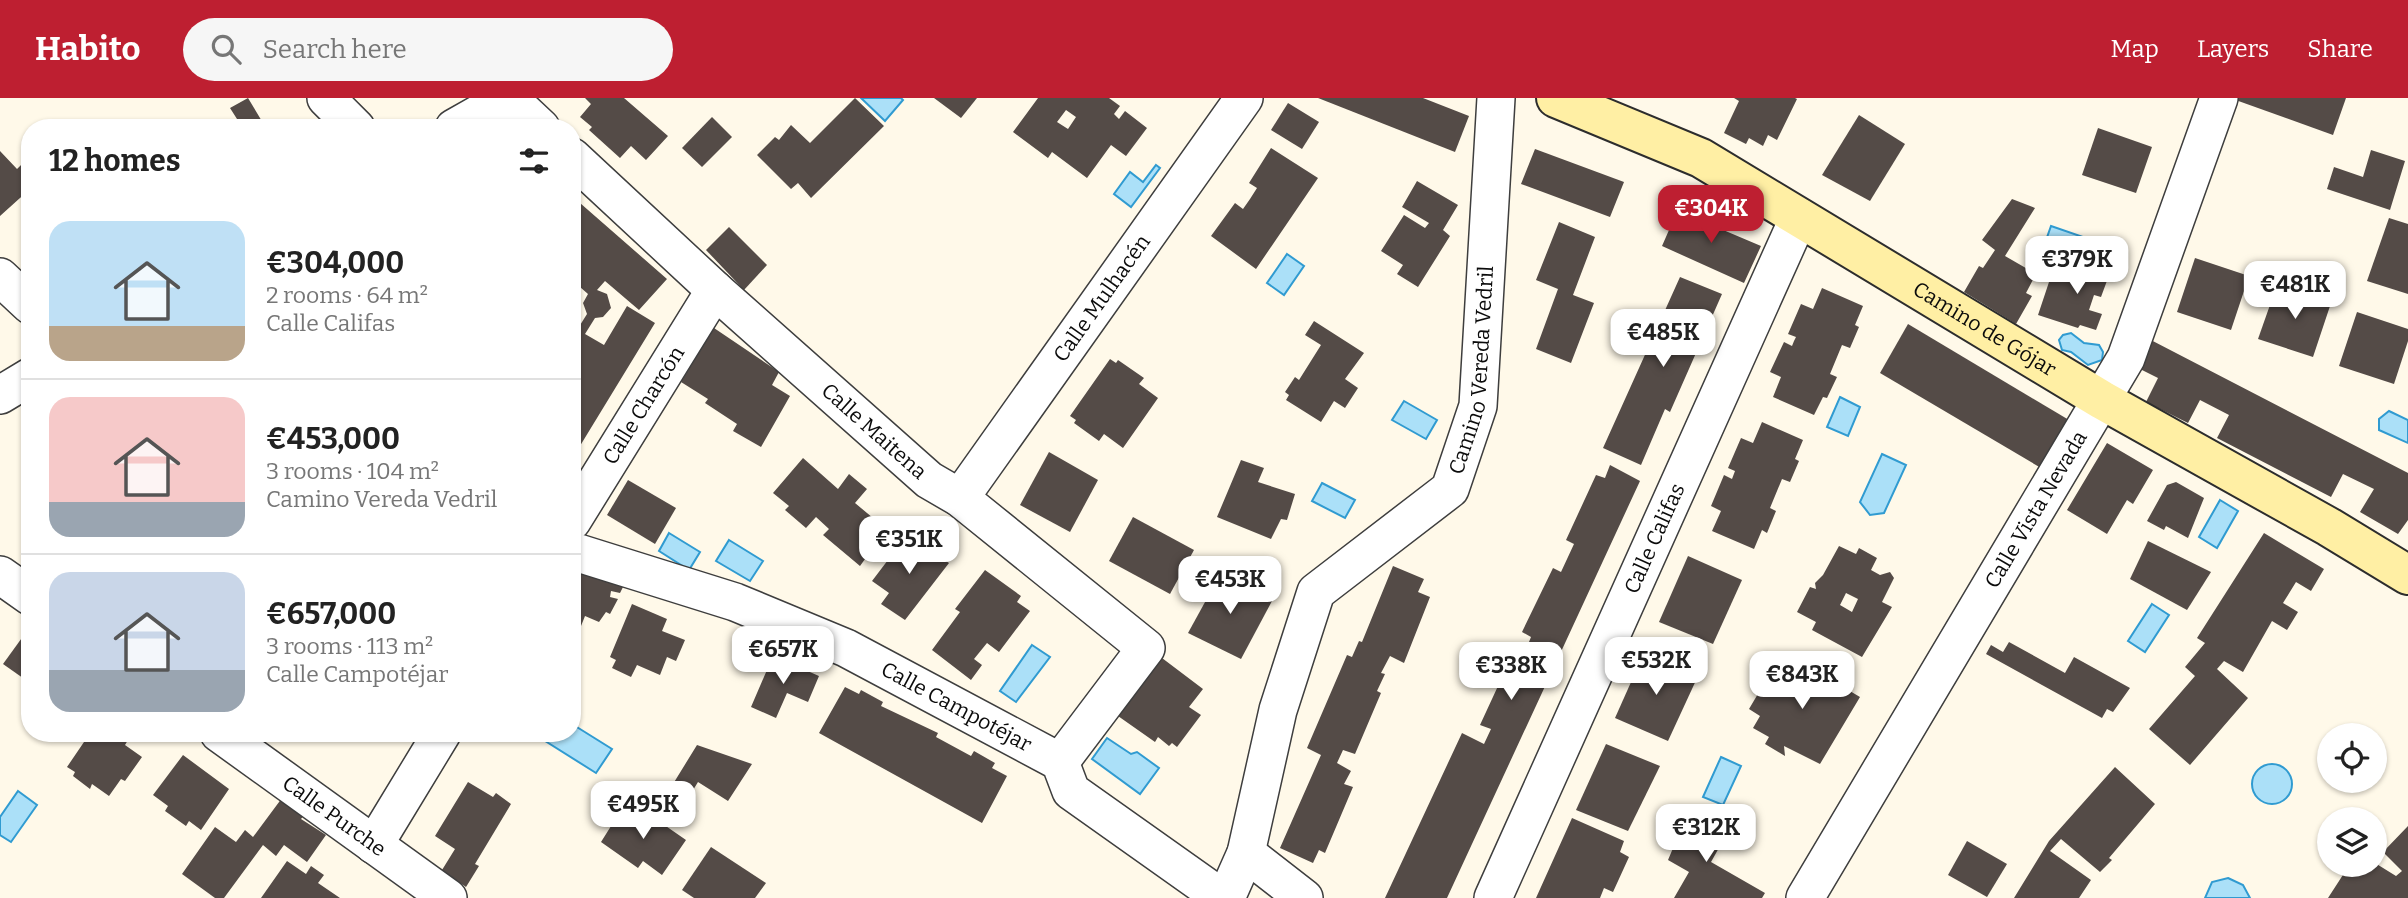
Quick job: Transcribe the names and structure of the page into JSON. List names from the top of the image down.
{
  "streets": {
    "street": [
      "Calle Mulhacén",
      "Camino de Gójar",
      "Camino Vereda Vedril",
      "Calle Charcón",
      "Calle Maitena",
      "Calle Vista Nevada",
      "Calle Califas",
      "Calle Campotéjar",
      "Calle Purche"
    ]
  },
  "crossings": [
    ["Calle Mulhacén", "Calle Maitena"],
    ["Camino de Gójar", "Calle Vista Nevada"],
    ["Camino de Gójar", "Calle Califas"],
    ["Calle Charcón", "Calle Maitena"],
    ["Calle Maitena", "Calle Campotéjar"]
  ],
  "page": {
    "header": "Habito",
    "search": "Search here",
    "nav": ["Map", "Layers", "Share"],
    "heading": "12 homes",
    "price": [
      "€304K",
      "€379K",
      "€481K",
      "€485K",
      "€351K",
      "€453K",
      "€657K",
      "€532K",
      "€338K",
      "€843K",
      "€495K",
      "€312K"
    ],
    "list": [
      {
        "name": "€304,000",
        "note": "2 rooms · 64 m² · Calle Califas"
      },
      {
        "name": "€453,000",
        "note": "3 rooms · 104 m² · Camino Vereda Vedril"
      },
      {
        "name": "€657,000",
        "note": "3 rooms · 113 m² · Calle Campotéjar"
      }
    ]
  }
}
